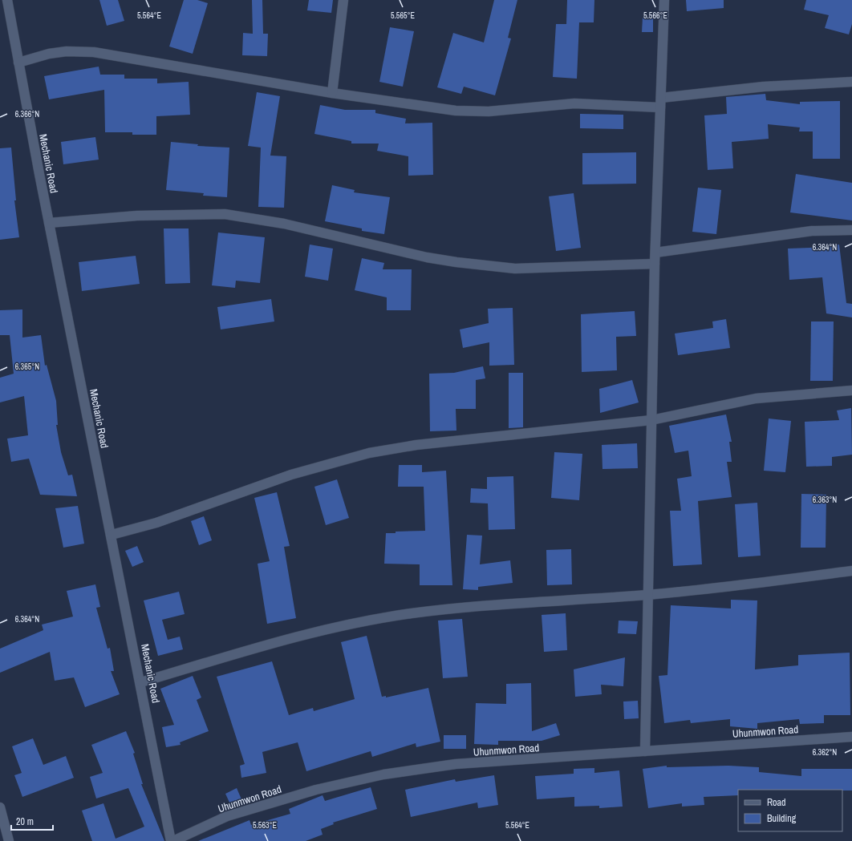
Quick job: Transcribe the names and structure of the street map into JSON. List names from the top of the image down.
{
  "streets": {
    "street": ["Mechanic Road", "Uhunmwon Road"]
  },
  "crossings": [
    ["Mechanic Road", "Uhunmwon Road"]
  ],
  "legend": ["Road", "Building"],
  "scale_bar": "20 m",
  "coordinates": [
    "5.564°E",
    "5.565°E",
    "5.566°E",
    "6.366°N",
    "6.364°N",
    "6.365°N",
    "6.363°N",
    "6.362°N",
    "5.563°E"
  ]
}
